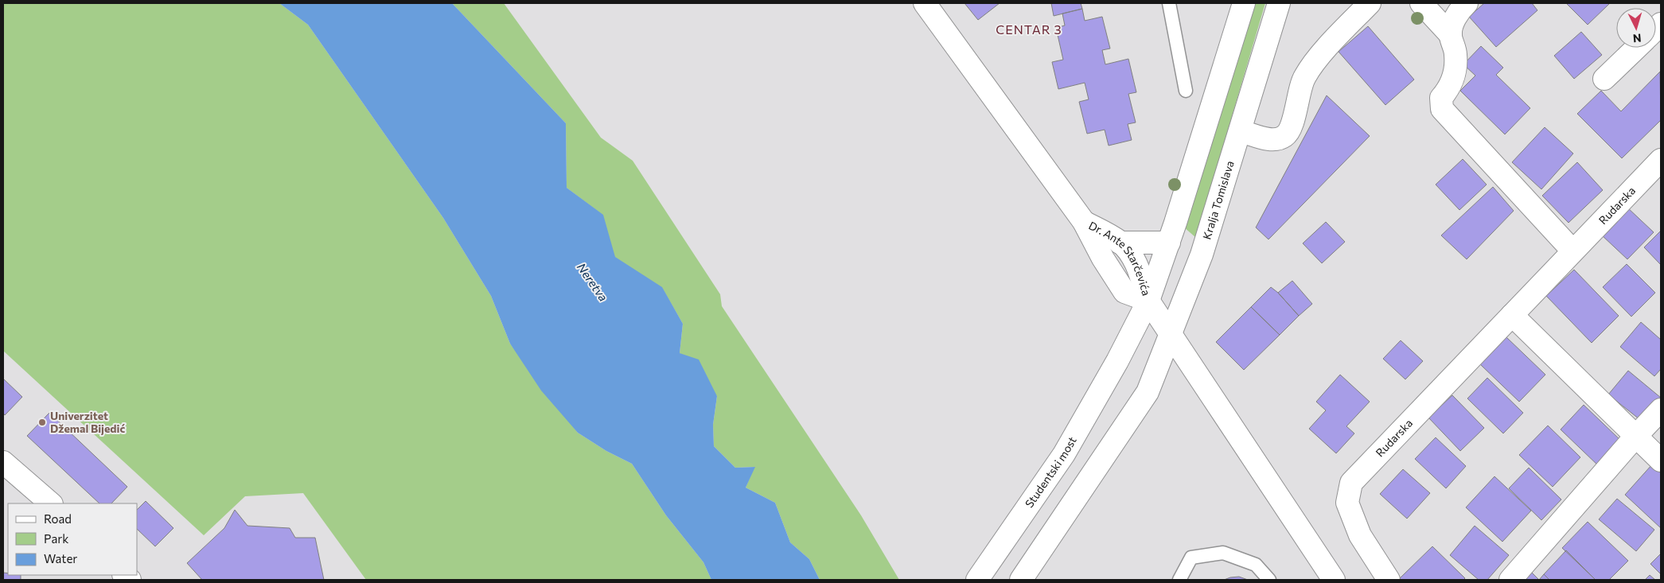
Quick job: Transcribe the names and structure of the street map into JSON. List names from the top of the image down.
{
  "streets": {
    "street": [
      "Kralja Tomislava",
      "Rudarska",
      "Dr. Ante Starčevića",
      "Studentski most"
    ]
  },
  "crossings": [
    ["Kralja Tomislava", "Dr. Ante Starčevića"],
    ["Dr. Ante Starčevića", "Studentski most"]
  ],
  "districts": ["CENTAR 3"],
  "water": ["Neretva"],
  "places": ["Univerzitet Džemal Bijedić"],
  "legend": ["Road", "Park", "Water"],
  "north": "bottom"
}
